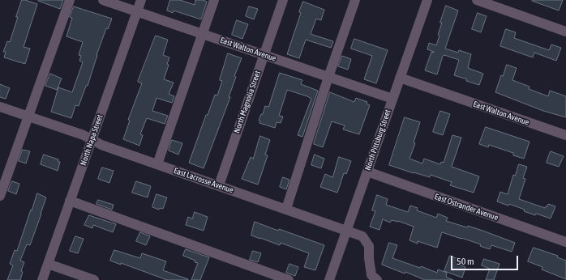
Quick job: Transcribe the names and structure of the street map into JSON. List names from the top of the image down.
{
  "streets": {
    "street": [
      "East Walton Avenue",
      "North Magnolia Street",
      "North Napa Street",
      "North Pittsburg Street",
      "East Lacrosse Avenue",
      "East Ostrander Avenue"
    ]
  },
  "crossings": [
    ["East Walton Avenue", "North Magnolia Street"],
    ["East Walton Avenue", "North Napa Street"],
    ["East Walton Avenue", "North Pittsburg Street"],
    ["North Magnolia Street", "East Lacrosse Avenue"],
    ["North Napa Street", "East Lacrosse Avenue"],
    ["North Pittsburg Street", "East Lacrosse Avenue"],
    ["North Pittsburg Street", "East Ostrander Avenue"]
  ],
  "scale_bar": "50 m"
}
